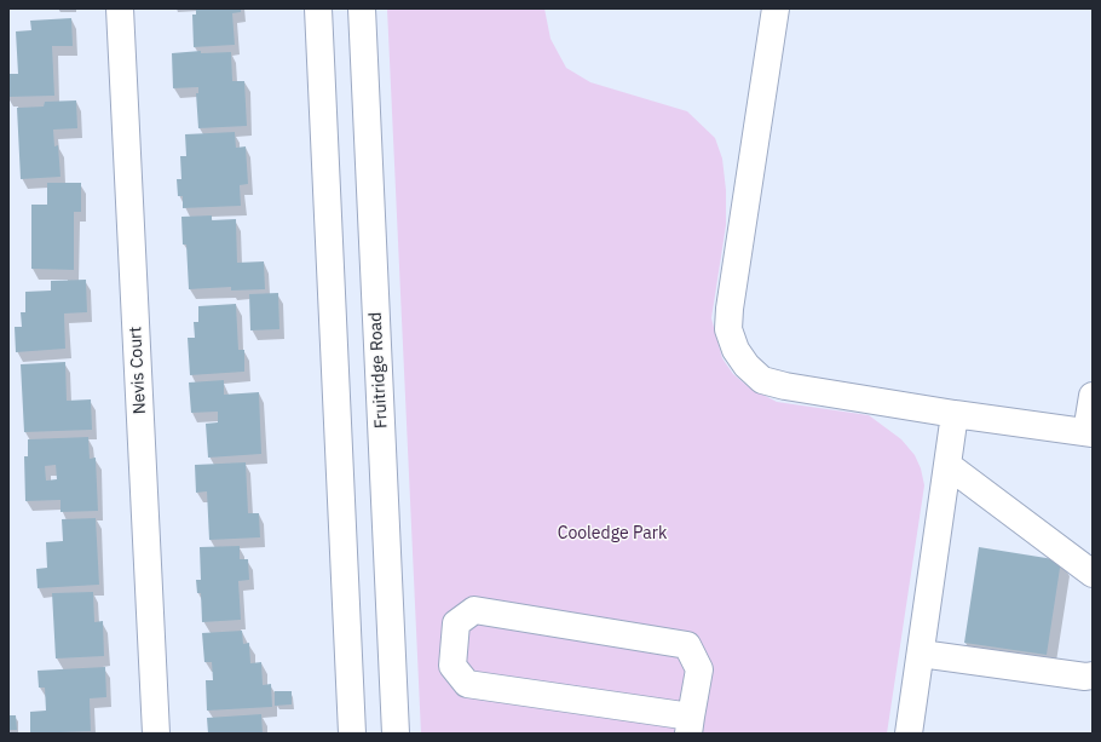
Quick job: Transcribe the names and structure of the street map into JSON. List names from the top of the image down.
{
  "streets": {
    "main road": ["Nevis Court", "Fruitridge Road"]
  },
  "parks": ["Cooledge Park"]
}
